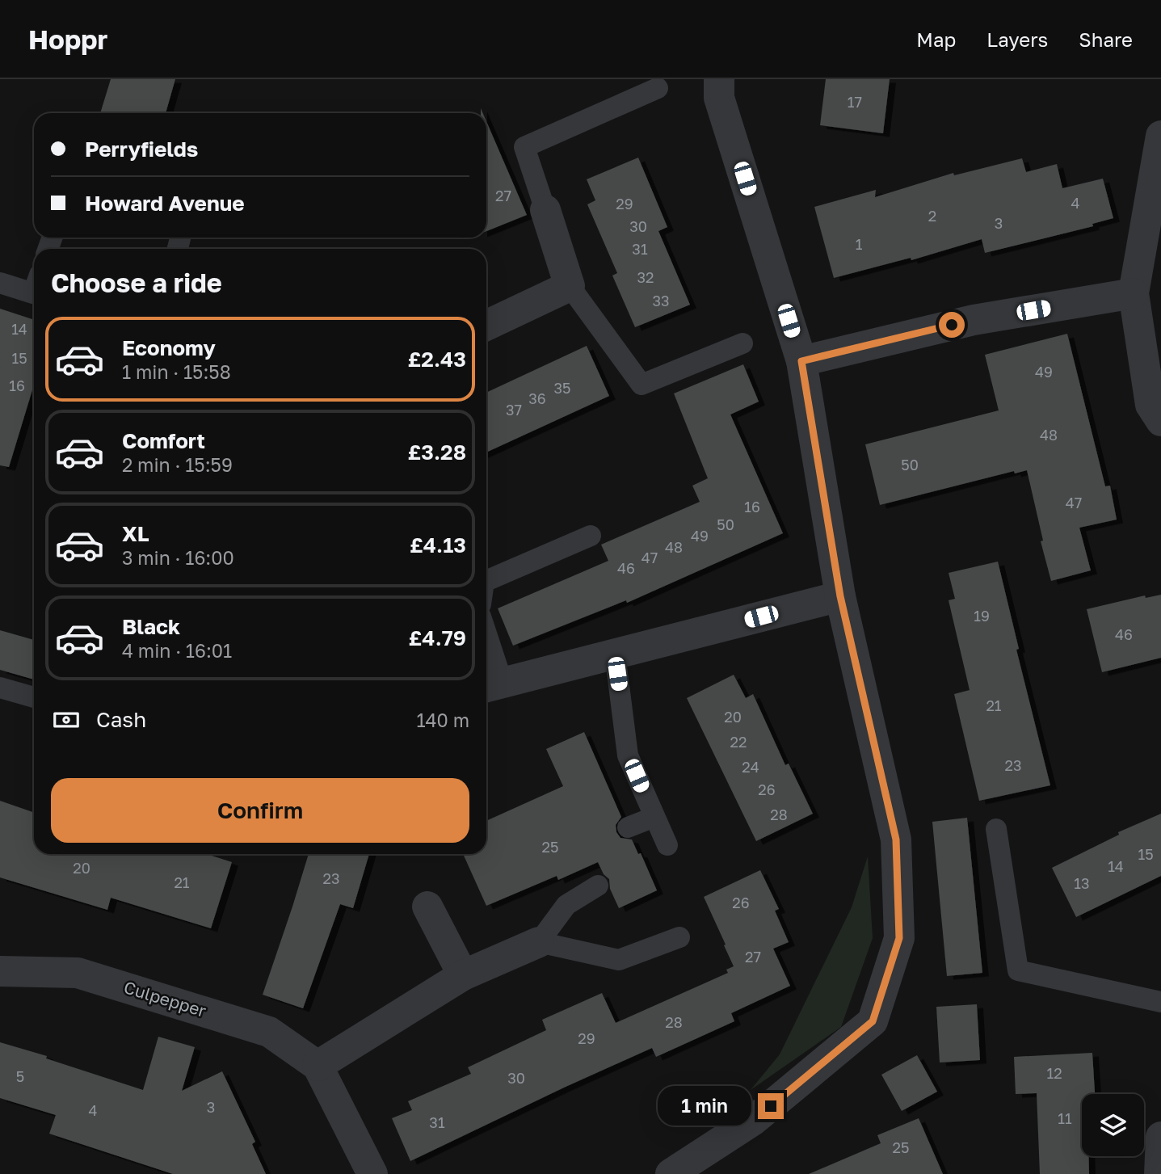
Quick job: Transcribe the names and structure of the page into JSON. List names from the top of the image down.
{
  "streets": {
    "street": ["Culpepper"]
  },
  "house_numbers": [
    "17",
    "27",
    "4",
    "29",
    "2",
    "3",
    "30",
    "1",
    "31",
    "32",
    "33",
    "14",
    "15",
    "49",
    "16",
    "35",
    "36",
    "37",
    "48",
    "50",
    "47",
    "16",
    "50",
    "49",
    "48",
    "47",
    "46",
    "19",
    "46",
    "21",
    "20",
    "22",
    "23",
    "24",
    "26",
    "28",
    "25",
    "15",
    "14",
    "20",
    "23",
    "21",
    "13",
    "26",
    "27",
    "28",
    "29",
    "12",
    "5",
    "30",
    "3",
    "4",
    "11",
    "31",
    "25"
  ],
  "page": {
    "header": "Hoppr",
    "nav": ["Map", "Layers", "Share"],
    "banner": ["Perryfields", "Howard Avenue"],
    "heading": "Choose a ride",
    "list": [
      {
        "name": "Economy",
        "note": "1 min · 15:58",
        "value": "£2.43"
      },
      {
        "name": "Comfort",
        "note": "2 min · 15:59",
        "value": "£3.28"
      },
      {
        "name": "XL",
        "note": "3 min · 16:00",
        "value": "£4.13"
      },
      {
        "name": "Black",
        "note": "4 min · 16:01",
        "value": "£4.79"
      }
    ],
    "pay": ["Cash", "140 m"],
    "buttons": "Confirm",
    "bubble": "1 min"
  }
}
